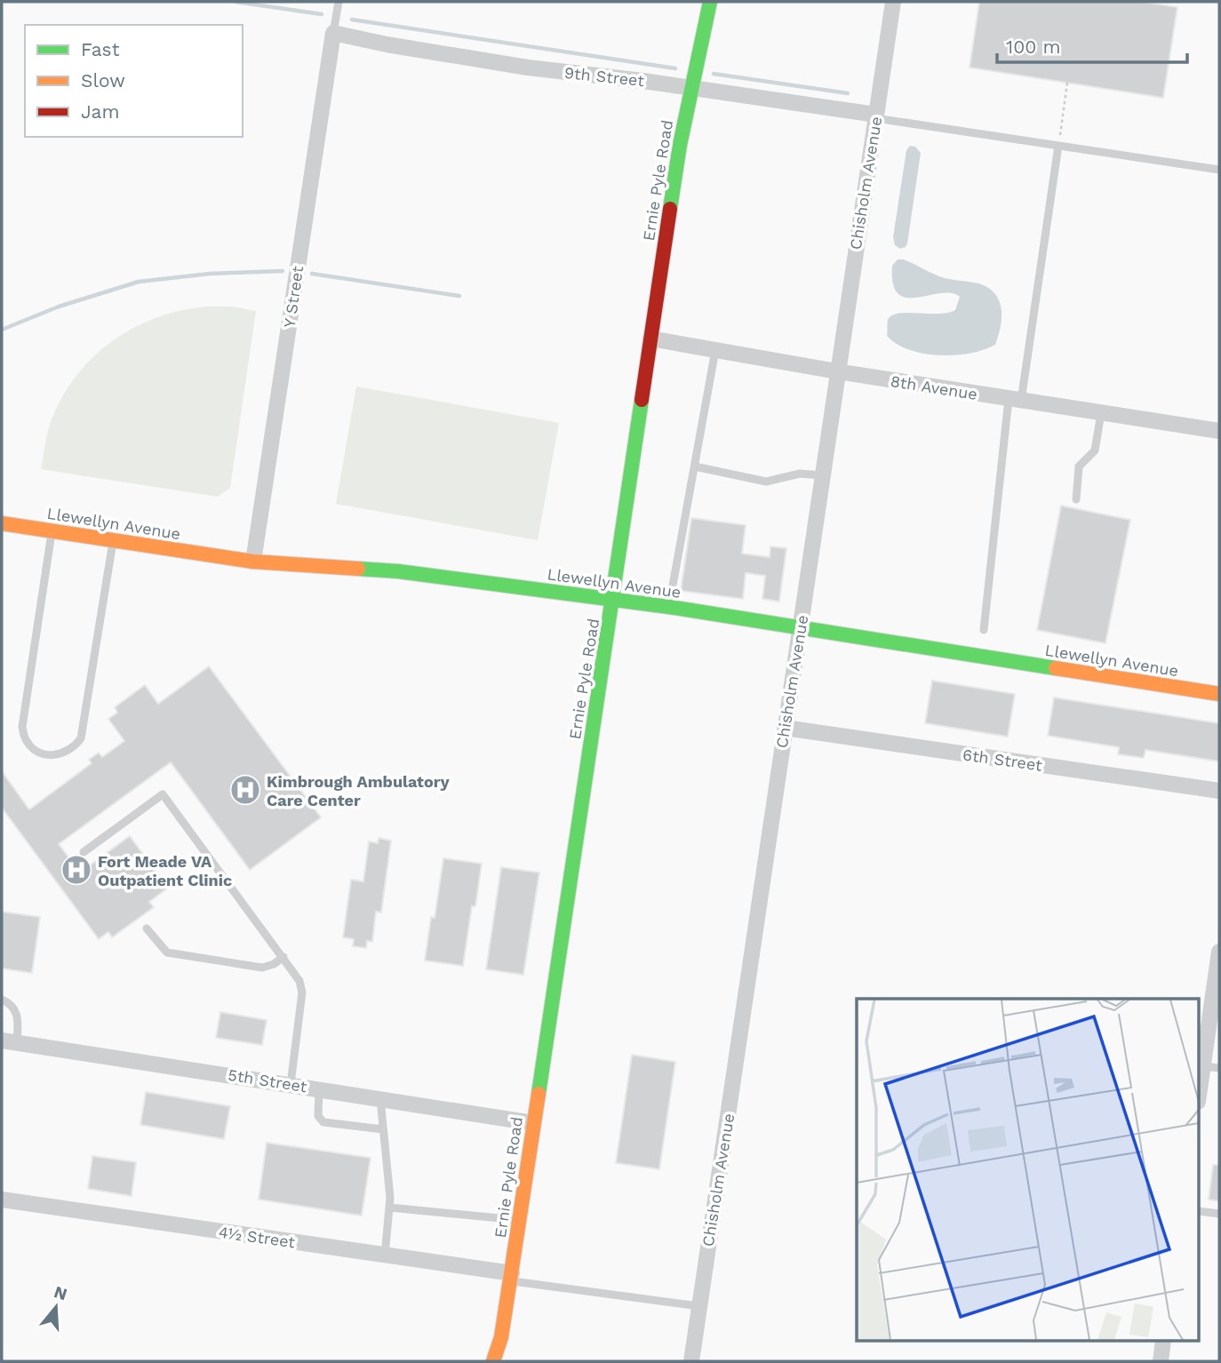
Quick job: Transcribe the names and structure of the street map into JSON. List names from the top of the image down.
{
  "streets": {
    "street": [
      "9th Street",
      "Ernie Pyle Road",
      "Chisholm Avenue",
      "Y Street",
      "8th Avenue",
      "Llewellyn Avenue",
      "6th Street",
      "5th Street",
      "4½ Street"
    ]
  },
  "crossings": [
    ["9th Street", "Ernie Pyle Road"],
    ["9th Street", "Chisholm Avenue"],
    ["9th Street", "Y Street"],
    ["Ernie Pyle Road", "8th Avenue"],
    ["Ernie Pyle Road", "Llewellyn Avenue"],
    ["Ernie Pyle Road", "5th Street"],
    ["Ernie Pyle Road", "4½ Street"],
    ["Chisholm Avenue", "8th Avenue"],
    ["Chisholm Avenue", "Llewellyn Avenue"],
    ["Chisholm Avenue", "6th Street"],
    ["Y Street", "Llewellyn Avenue"]
  ],
  "places": {
    "hospital": ["Kimbrough Ambulatory Care Center", "Fort Meade VA Outpatient Clinic"]
  },
  "legend": ["Fast", "Slow", "Jam"],
  "scale_bar": "100 m",
  "north": "top"
}
